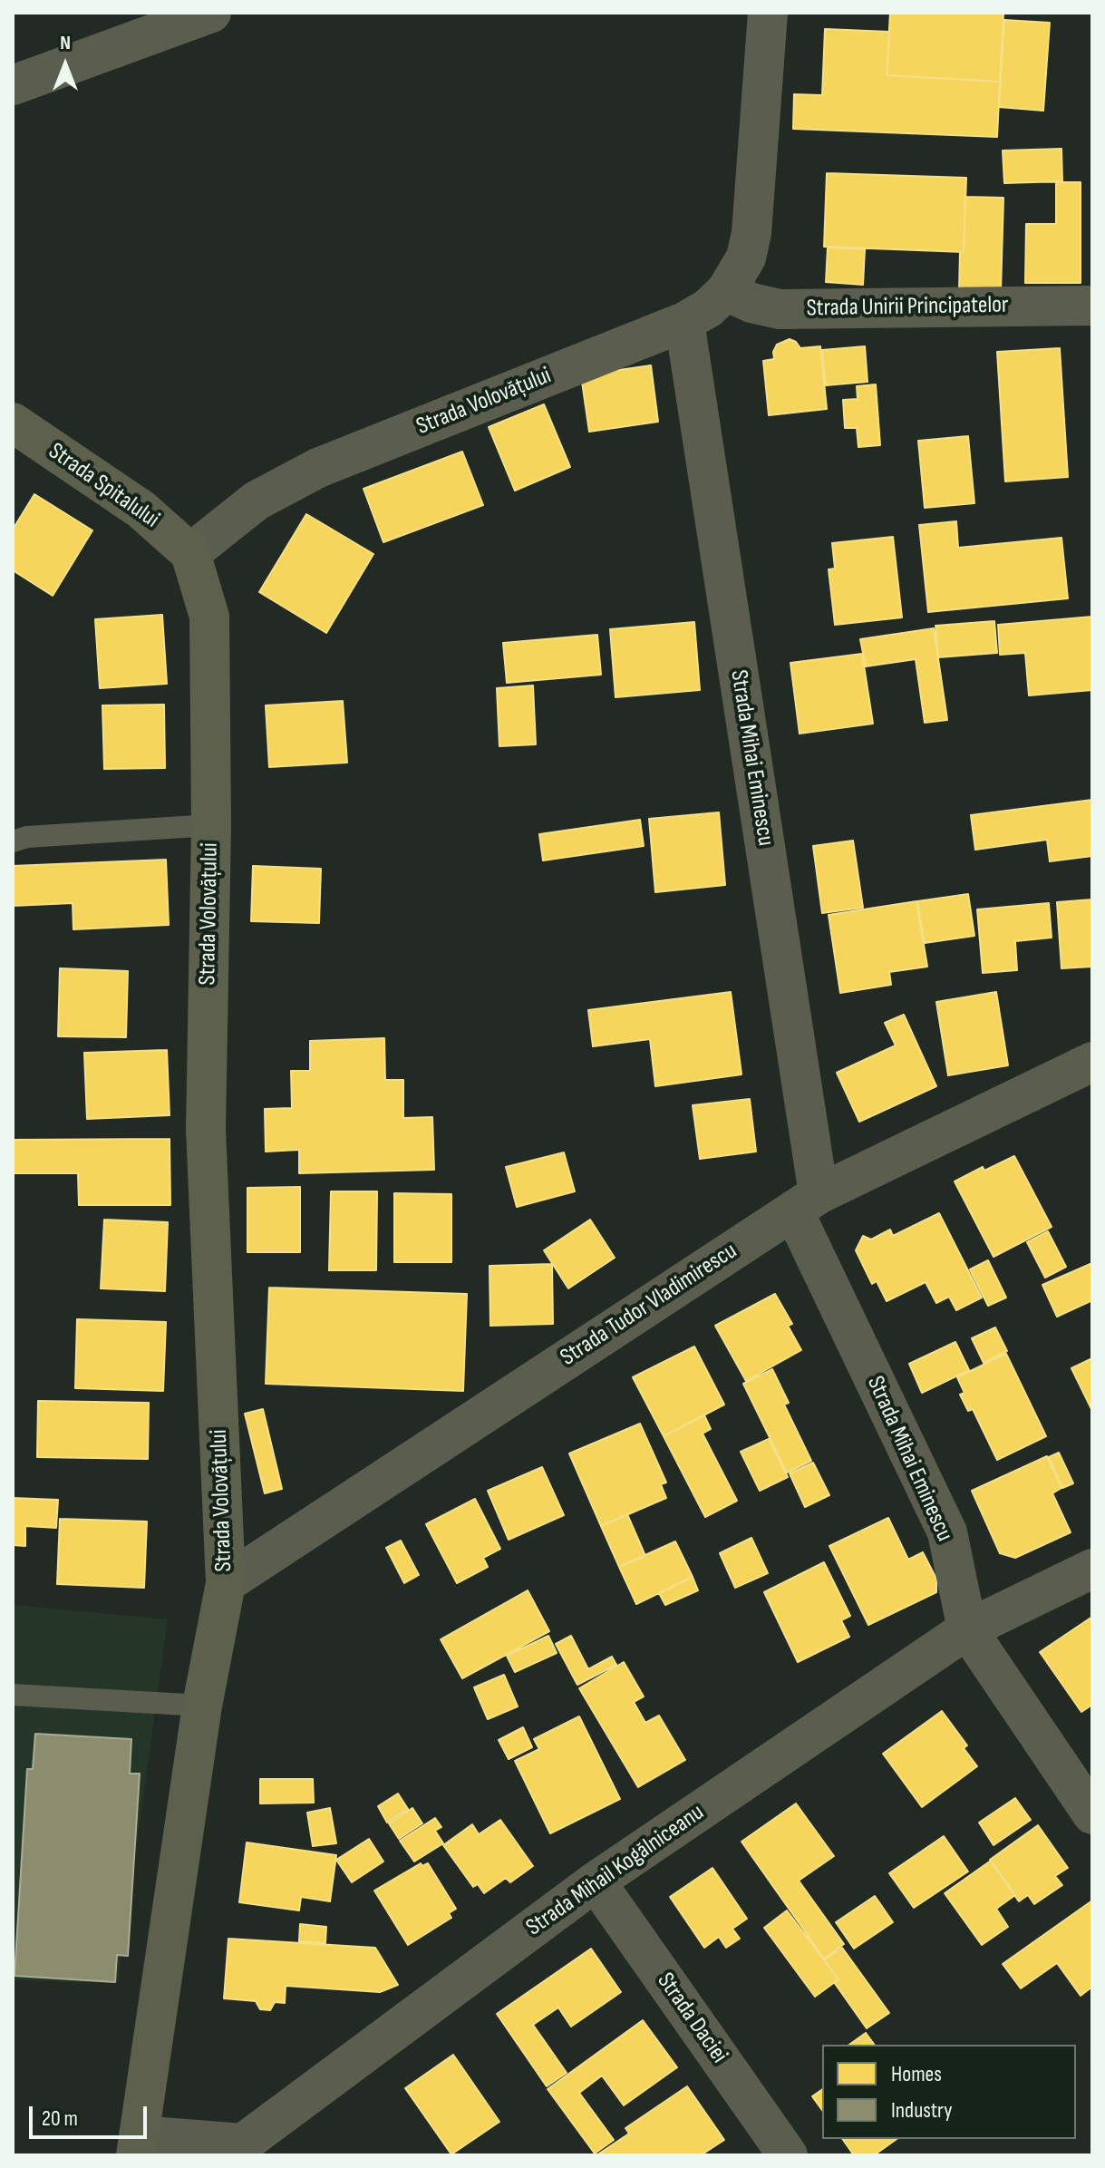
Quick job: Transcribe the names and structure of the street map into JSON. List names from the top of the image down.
{
  "streets": {
    "main road": ["Strada Volovățului", "Strada Spitalului"],
    "street": [
      "Strada Unirii Principatelor",
      "Strada Mihai Eminescu",
      "Strada Tudor Vladimirescu",
      "Strada Mihail Kogălniceanu",
      "Strada Daciei"
    ]
  },
  "crossings": [
    ["Strada Unirii Principatelor", "Strada Volovățului"],
    ["Strada Volovățului", "Strada Spitalului"],
    ["Strada Volovățului", "Strada Mihai Eminescu"],
    ["Strada Volovățului", "Strada Tudor Vladimirescu"],
    ["Strada Volovățului", "Strada Mihail Kogălniceanu"],
    ["Strada Mihai Eminescu", "Strada Tudor Vladimirescu"],
    ["Strada Mihai Eminescu", "Strada Mihail Kogălniceanu"],
    ["Strada Mihail Kogălniceanu", "Strada Daciei"]
  ],
  "legend": ["Homes", "Industry"],
  "scale_bar": "20 m",
  "north": "top"
}
